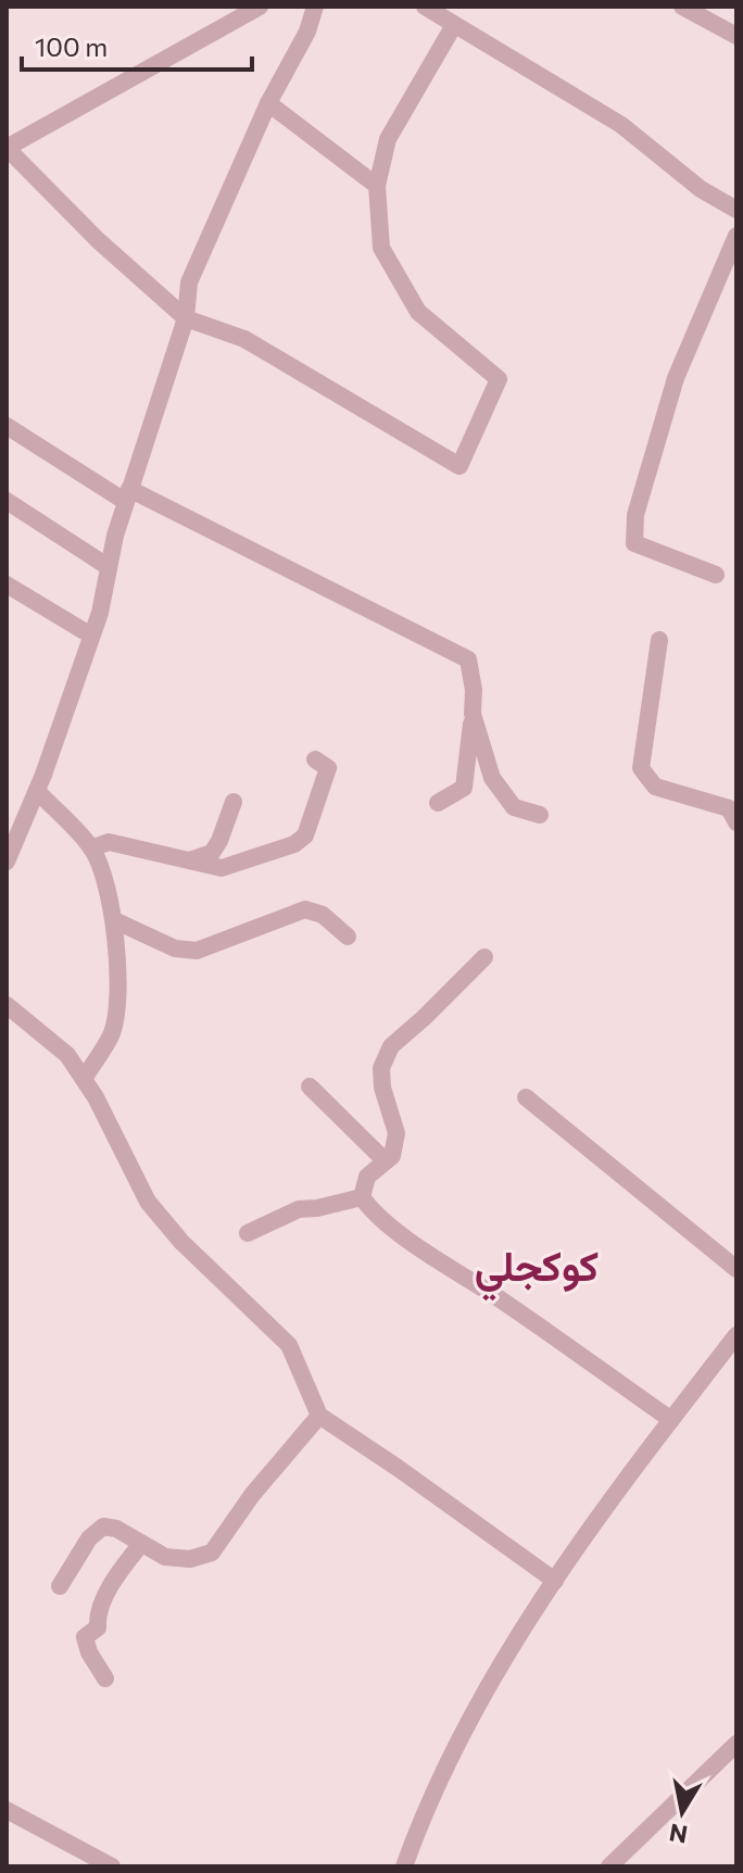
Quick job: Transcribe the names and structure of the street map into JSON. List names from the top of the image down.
{
  "districts": ["كوكجلي"],
  "scale_bar": "100 m",
  "north": "bottom"
}
